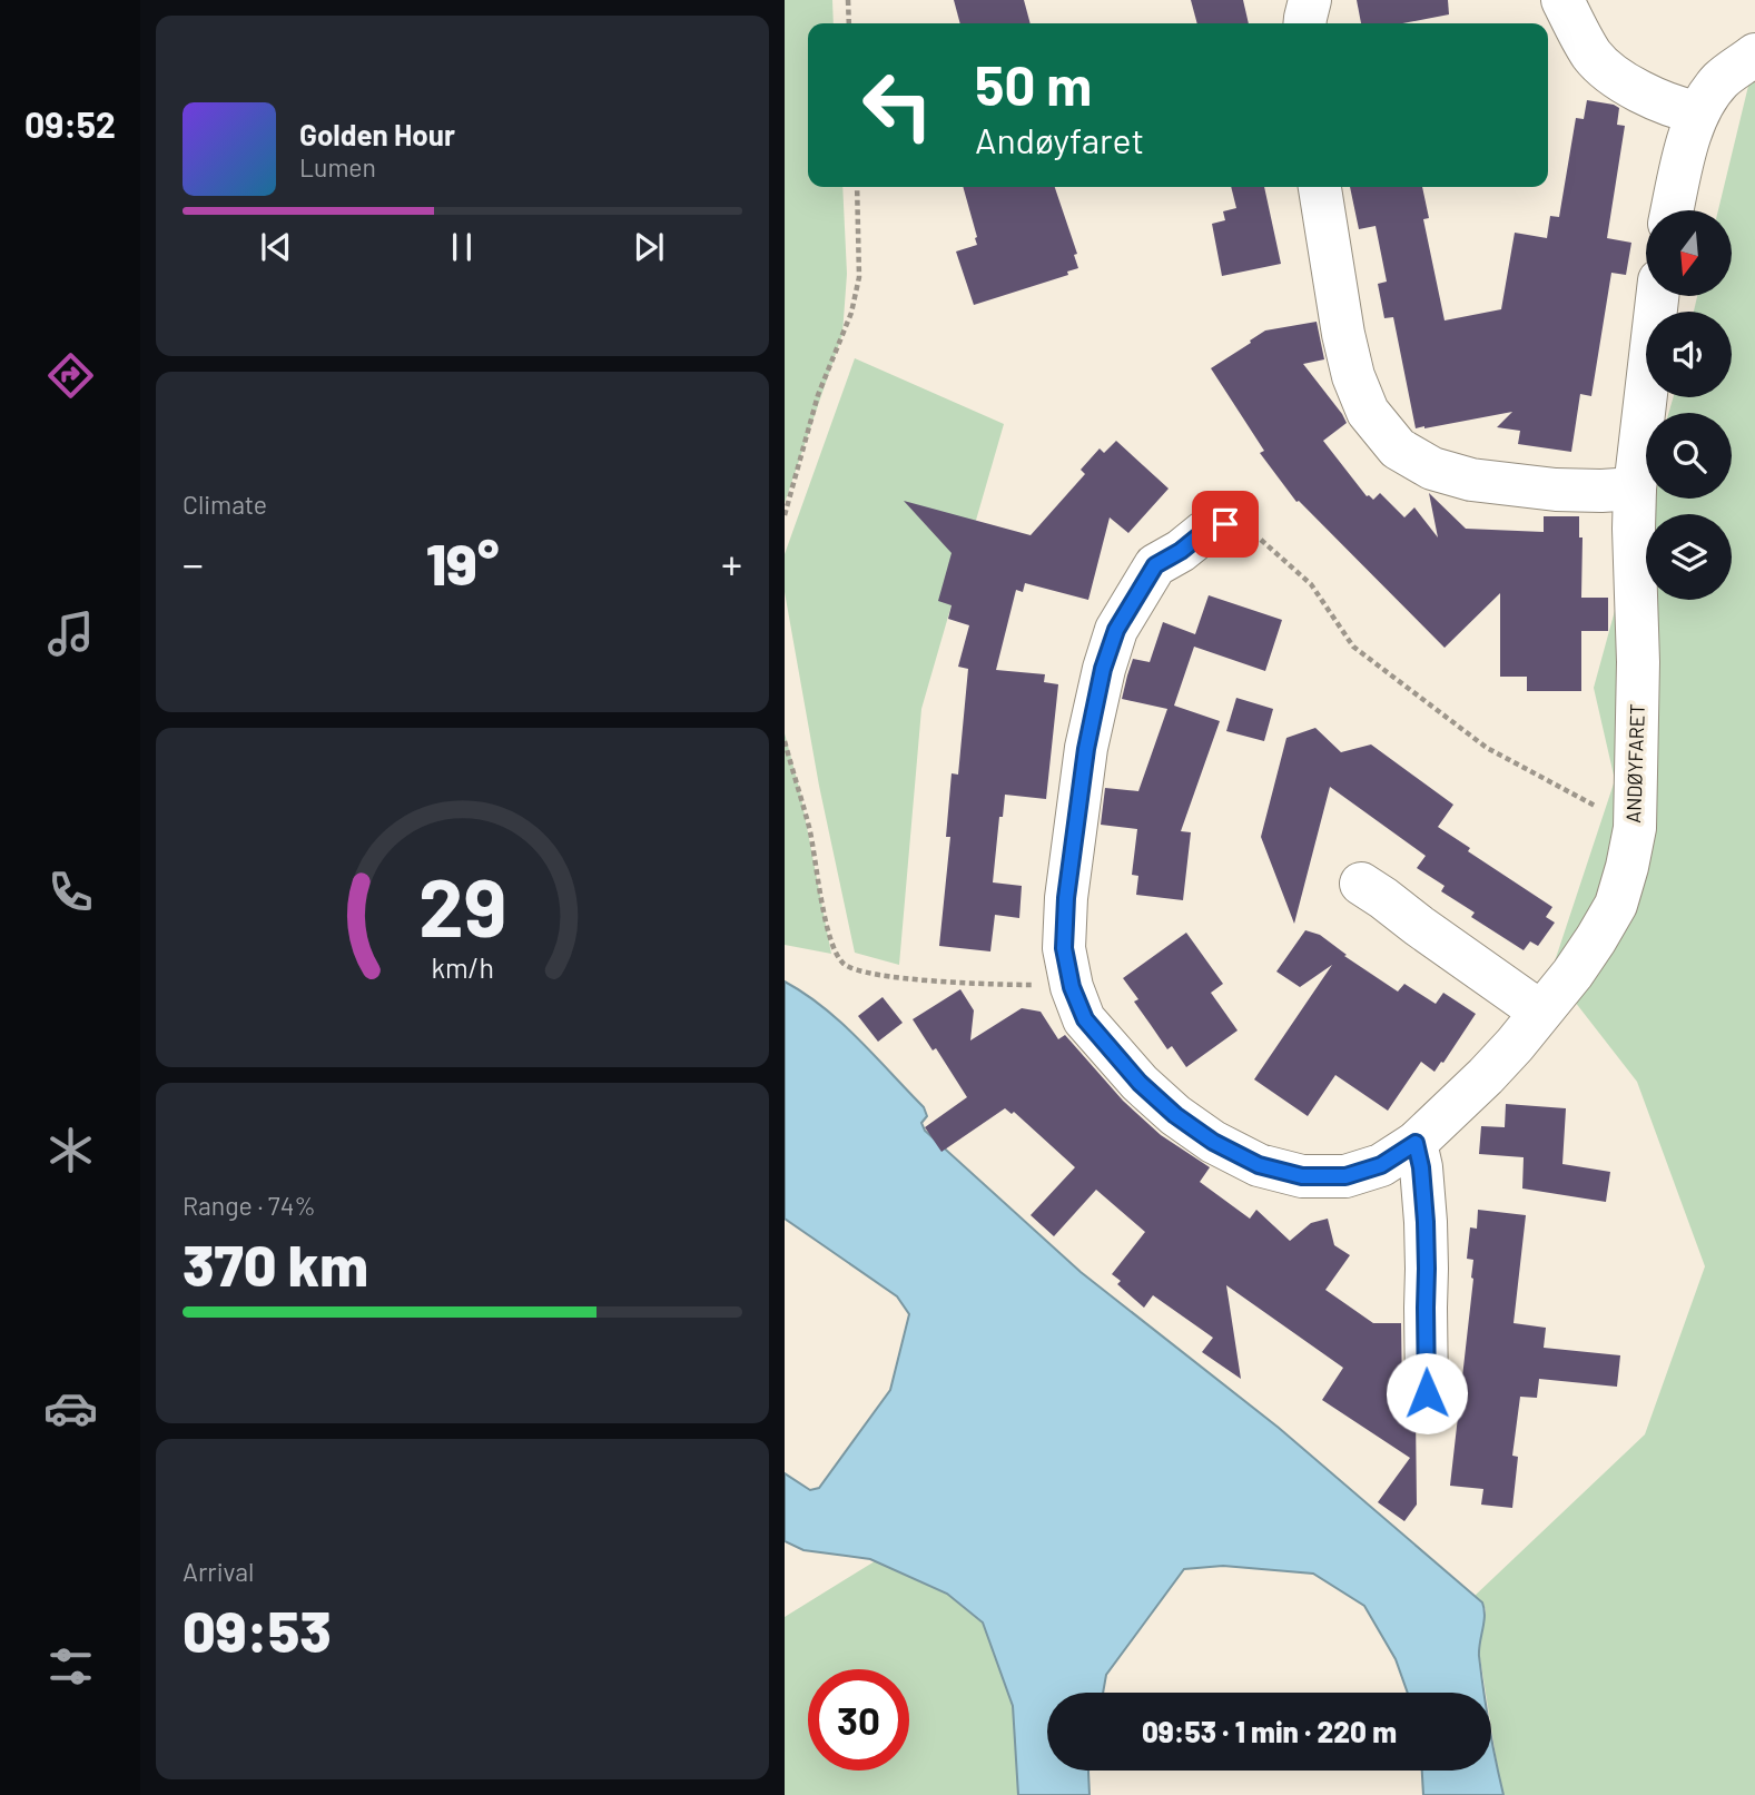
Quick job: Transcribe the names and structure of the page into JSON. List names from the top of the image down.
{
  "streets": {
    "street": ["ANDØYFARET"]
  },
  "north": "bottom",
  "page": {
    "tabs": "09:52",
    "turn": ["50 m", "Andøyfaret"],
    "song": ["Golden Hour", "Lumen"],
    "tile": [
      "Climate",
      ["Range · 74%", "370 km"],
      ["Arrival", "09:53"]
    ],
    "heat": ["−", "19°", "+"],
    "limit": "30",
    "trip": "09:53 · 1 min · 220 m",
    "gauge": ["29", "km/h"]
  }
}
